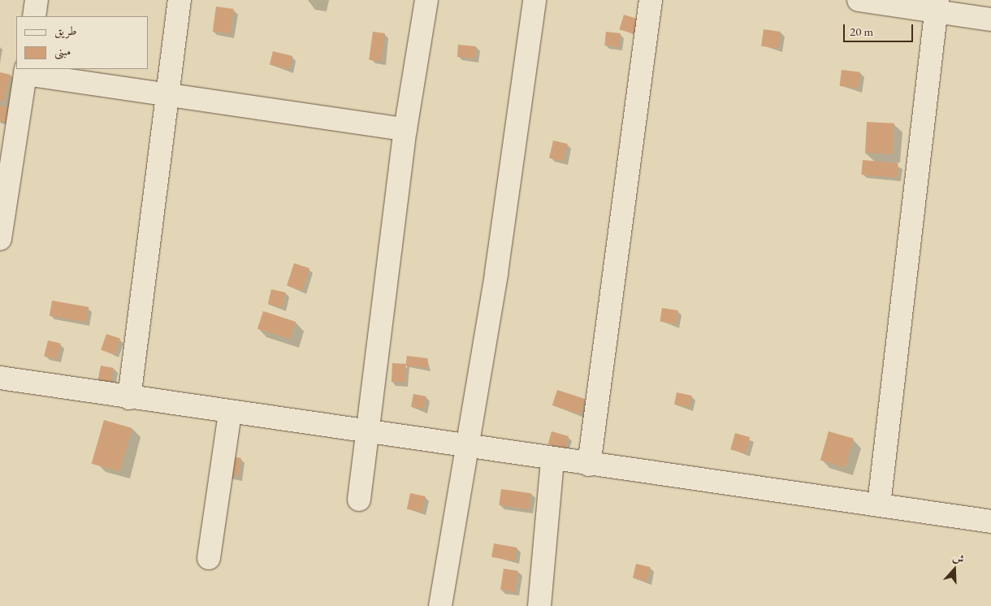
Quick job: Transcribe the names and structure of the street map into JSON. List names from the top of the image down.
{
  "legend": ["طريق", "مبنى"],
  "scale_bar": "20 m",
  "north": "top"
}
